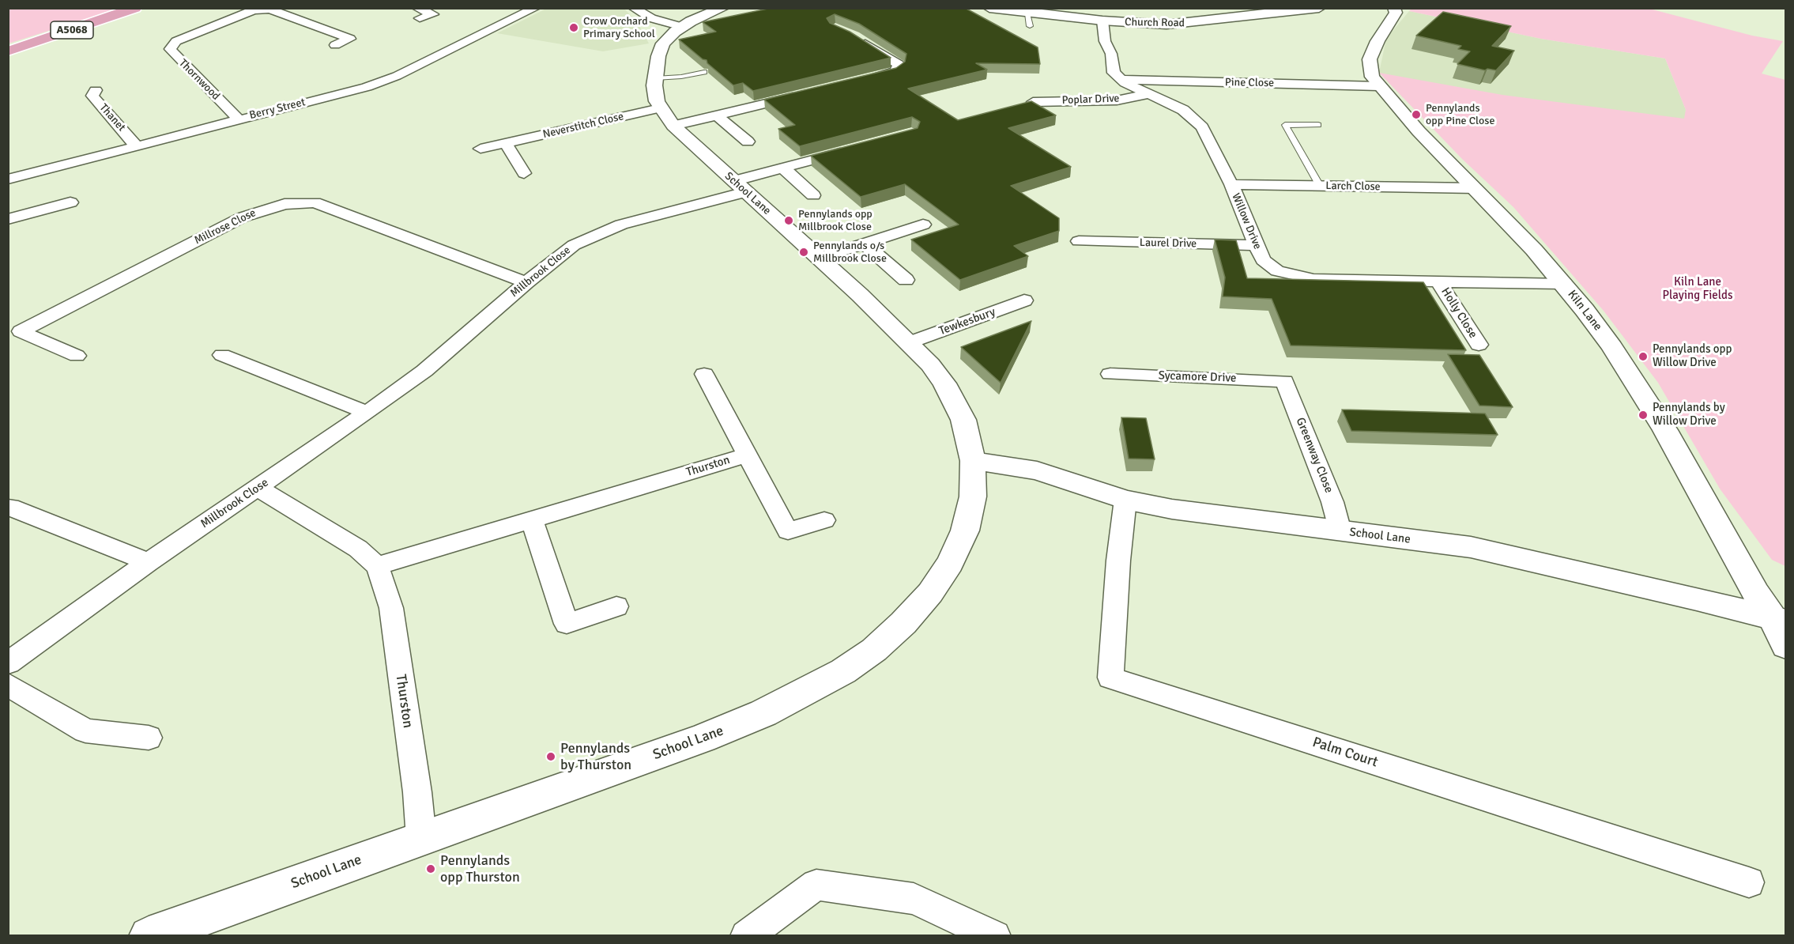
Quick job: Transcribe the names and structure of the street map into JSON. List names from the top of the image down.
{
  "streets": {
    "main road": ["A5068"],
    "street": [
      "Church Road",
      "Thornwood",
      "Pine Close",
      "Poplar Drive",
      "Berry Street",
      "Thanet",
      "Neverstitch Close",
      "Larch Close",
      "School Lane",
      "Willow Drive",
      "Millrose Close",
      "Laurel Drive",
      "Millbrook Close",
      "Kiln Lane",
      "Holly Close",
      "Tewkesbury",
      "Sycamore Drive",
      "Greenway Close",
      "Thurston",
      "Palm Court"
    ]
  },
  "crossings": [
    ["Thornwood", "Berry Street"],
    ["Pine Close", "Willow Drive"],
    ["Pine Close", "Kiln Lane"],
    ["Poplar Drive", "Willow Drive"],
    ["Berry Street", "Thanet"],
    ["Neverstitch Close", "School Lane"],
    ["Larch Close", "Willow Drive"],
    ["Larch Close", "Kiln Lane"],
    ["School Lane", "Millbrook Close"],
    ["School Lane", "Kiln Lane"],
    ["School Lane", "Tewkesbury"],
    ["School Lane", "Greenway Close"],
    ["School Lane", "Thurston"],
    ["School Lane", "Palm Court"],
    ["Willow Drive", "Laurel Drive"],
    ["Willow Drive", "Kiln Lane"],
    ["Willow Drive", "Holly Close"],
    ["Millrose Close", "Millbrook Close"],
    ["Millbrook Close", "Thurston"],
    ["Sycamore Drive", "Greenway Close"]
  ],
  "parks": ["Kiln Lane Playing Fields"],
  "places": [
    "Crow Orchard Primary School",
    "Pennylands opp Pine Close",
    "Pennylands opp Millbrook Close",
    "Pennylands o/s Millbrook Close",
    "Pennylands opp Willow Drive",
    "Pennylands by Willow Drive",
    "Pennylands by Thurston",
    "Pennylands opp Thurston"
  ]
}
